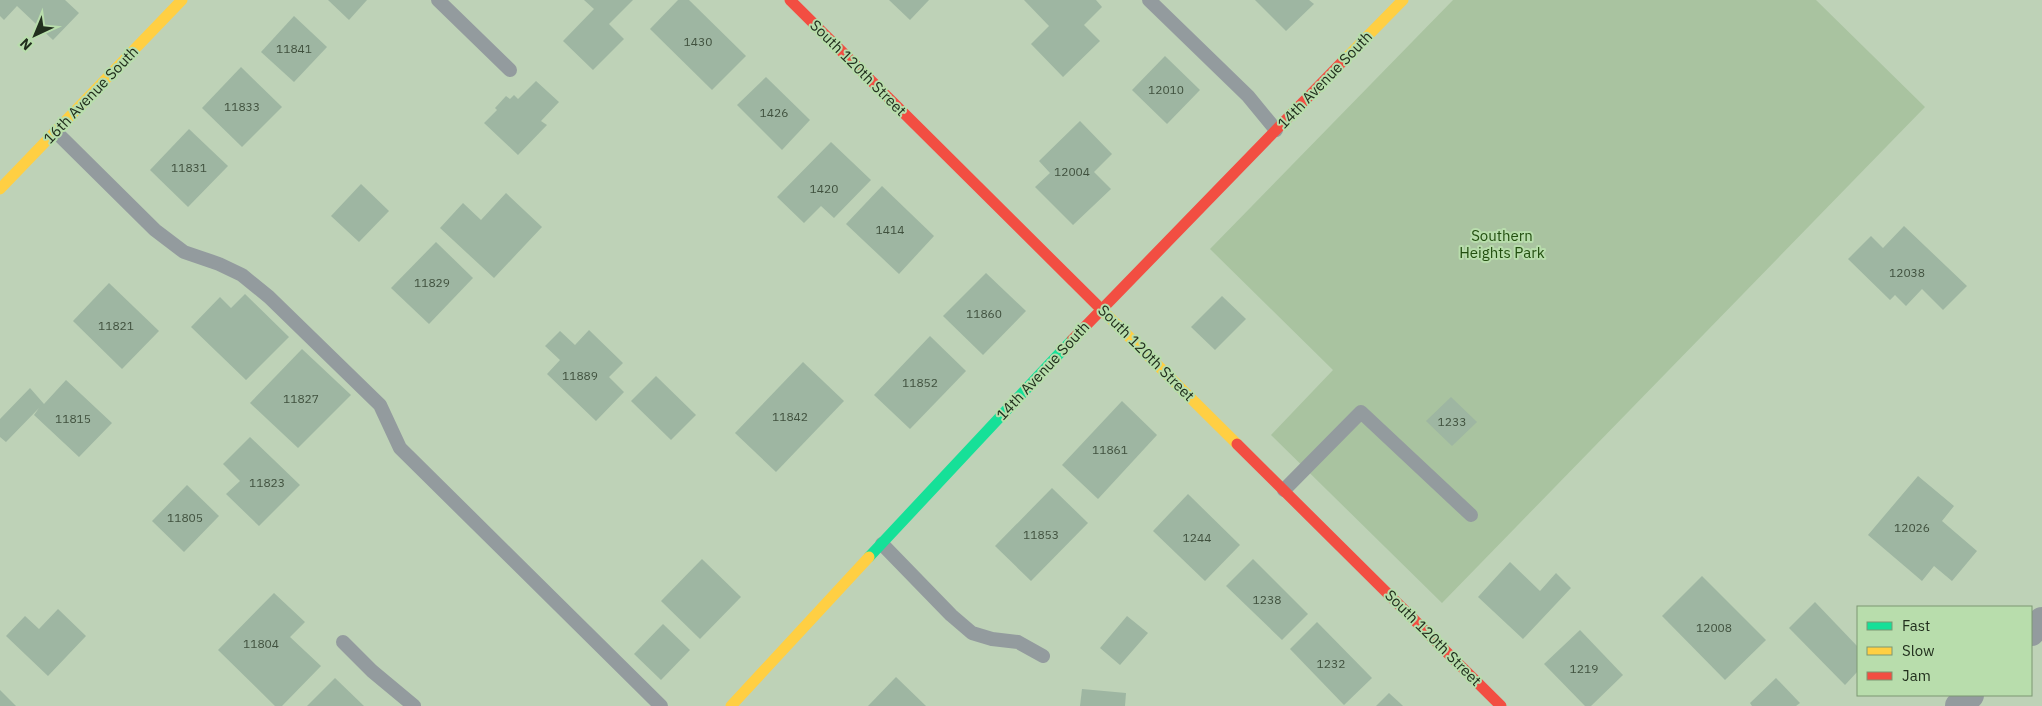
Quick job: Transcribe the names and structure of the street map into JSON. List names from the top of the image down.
{
  "streets": {
    "street": ["South 120th Street", "14th Avenue South", "16th Avenue South"]
  },
  "crossings": [
    ["South 120th Street", "14th Avenue South"]
  ],
  "parks": ["Southern Heights Park"],
  "house_numbers": [
    "1430",
    "11841",
    "12010",
    "11833",
    "1426",
    "11831",
    "12004",
    "1420",
    "1414",
    "12038",
    "11829",
    "11860",
    "11821",
    "11889",
    "11852",
    "11827",
    "11842",
    "11815",
    "1233",
    "11861",
    "11823",
    "11805",
    "12026",
    "11853",
    "1244",
    "1238",
    "12008",
    "11804",
    "1232",
    "1219"
  ],
  "legend": ["Fast", "Slow", "Jam"],
  "north": "bottom left"
}
